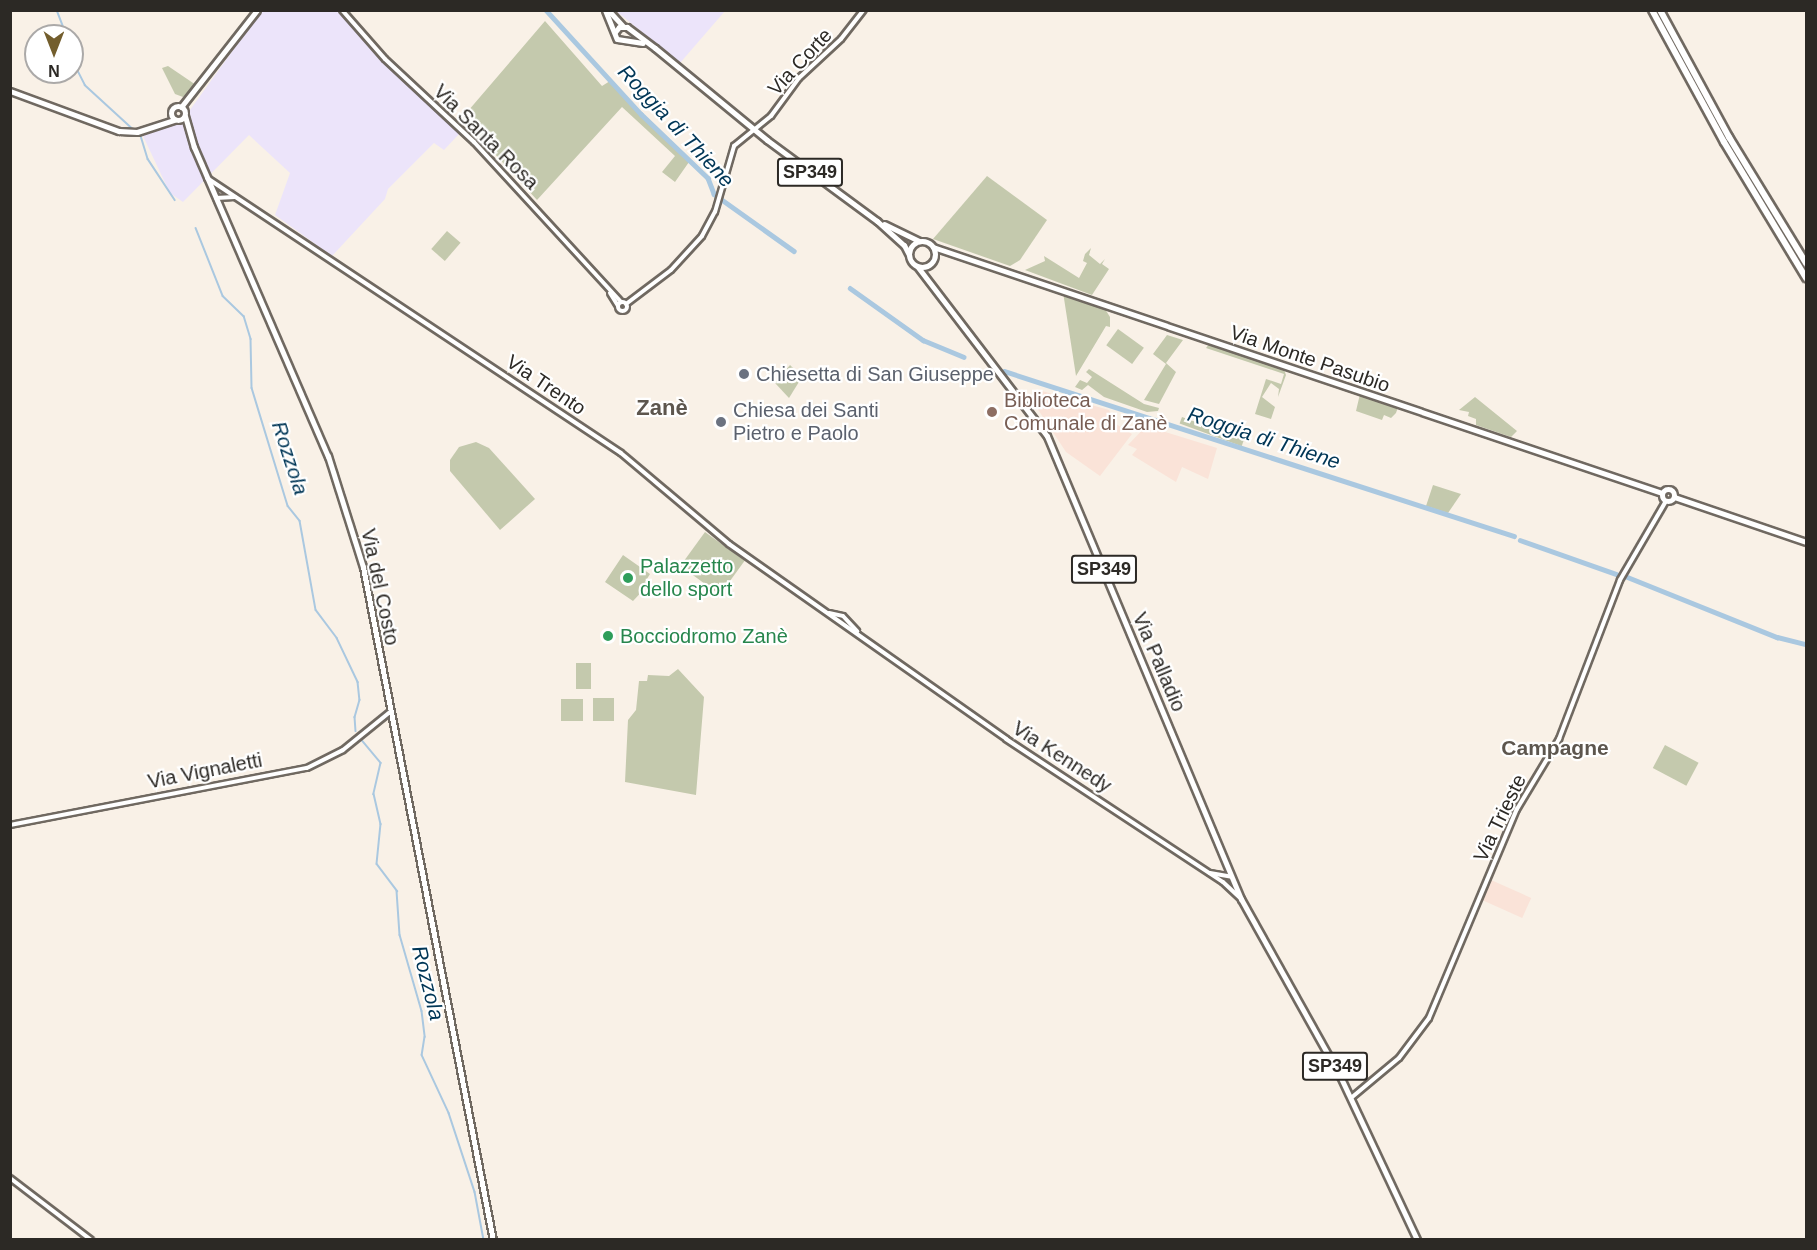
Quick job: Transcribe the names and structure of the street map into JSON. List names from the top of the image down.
{
  "streets": {
    "main road": [
      "SP349",
      "Via Monte Pasubio",
      "Via del Costo",
      "Via Palladio"
    ],
    "street": [
      "Via Corte",
      "Via Santa Rosa",
      "Via Trento",
      "Via Kennedy",
      "Via Vignaletti",
      "Via Trieste"
    ]
  },
  "crossings": [
    ["Via Corte", "Via Santa Rosa"],
    ["Via Corte", "SP349"],
    ["SP349", "Via Monte Pasubio"],
    ["SP349", "Via Palladio"],
    ["SP349", "Via Kennedy"],
    ["SP349", "Via Trieste"],
    ["Via Trento", "Via del Costo"],
    ["Via Trento", "Via Kennedy"],
    ["Via del Costo", "Via Vignaletti"]
  ],
  "districts": ["Zanè", "Campagne"],
  "water": ["Roggia di Thiene", "Rozzola"],
  "places": [
    "Chiesetta di San Giuseppe",
    "Biblioteca Comunale di Zanè",
    "Chiesa dei Santi Pietro e Paolo",
    "Palazzetto dello sport",
    "Bocciodromo Zanè"
  ],
  "north": "bottom"
}
